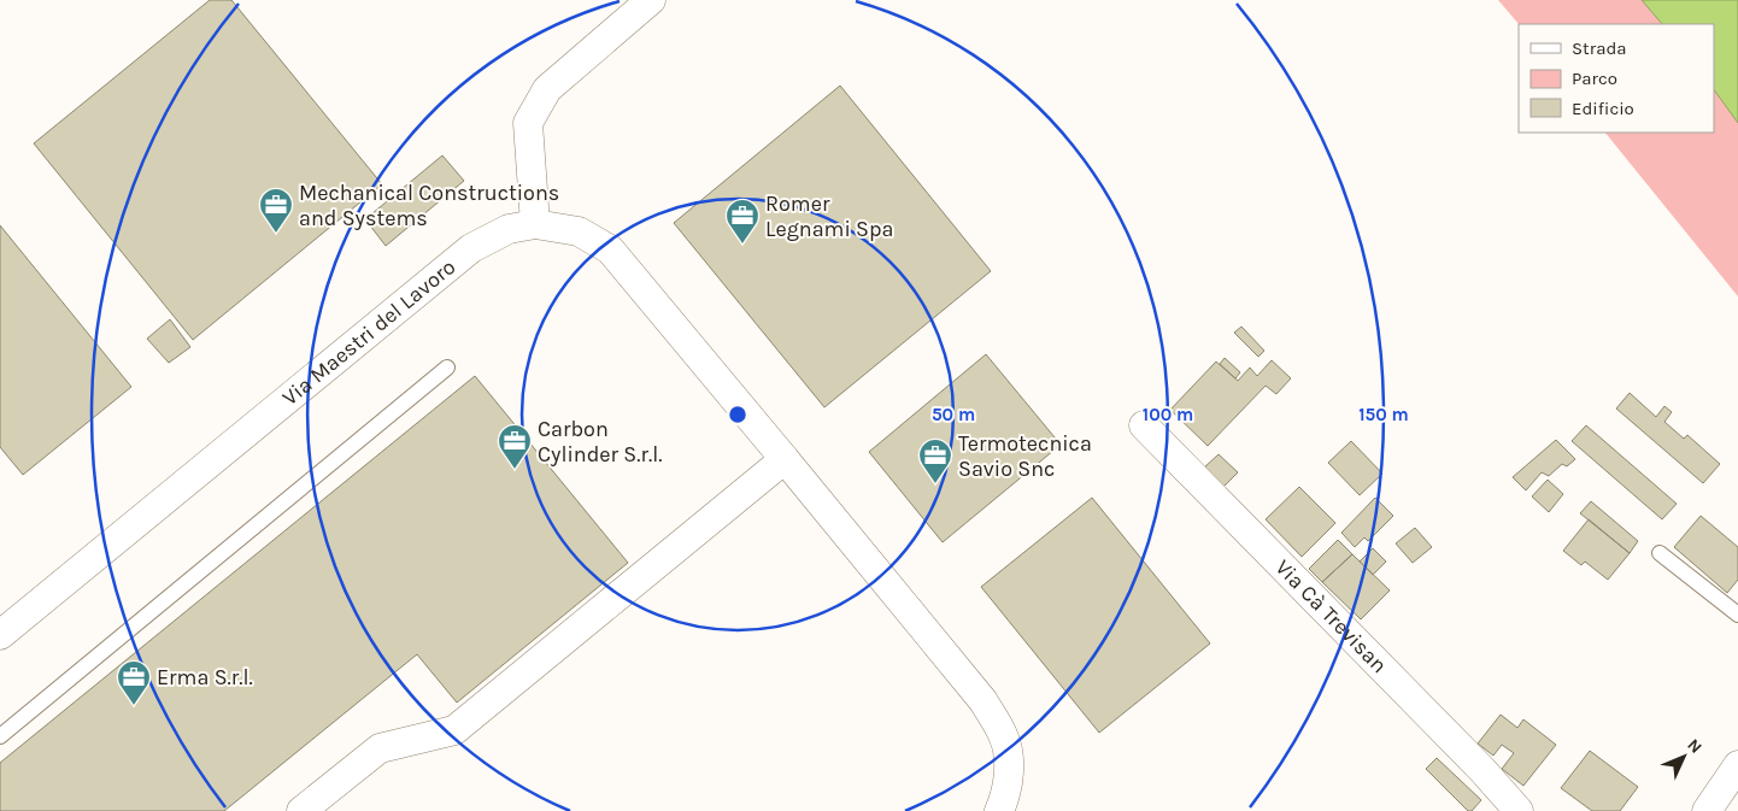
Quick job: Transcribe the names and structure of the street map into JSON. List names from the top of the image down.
{
  "streets": {
    "street": ["Via Maestri del Lavoro", "Via Cà Trevisan"]
  },
  "places": {
    "office": [
      "Mechanical Constructions and Systems",
      "Romer Legnami Spa",
      "Carbon Cylinder S.r.l.",
      "Termotecnica Savio Snc",
      "Erma S.r.l."
    ]
  },
  "legend": ["Strada", "Parco", "Edificio"],
  "north": "top right",
  "rings": ["50 m", "100 m", "150 m"]
}
